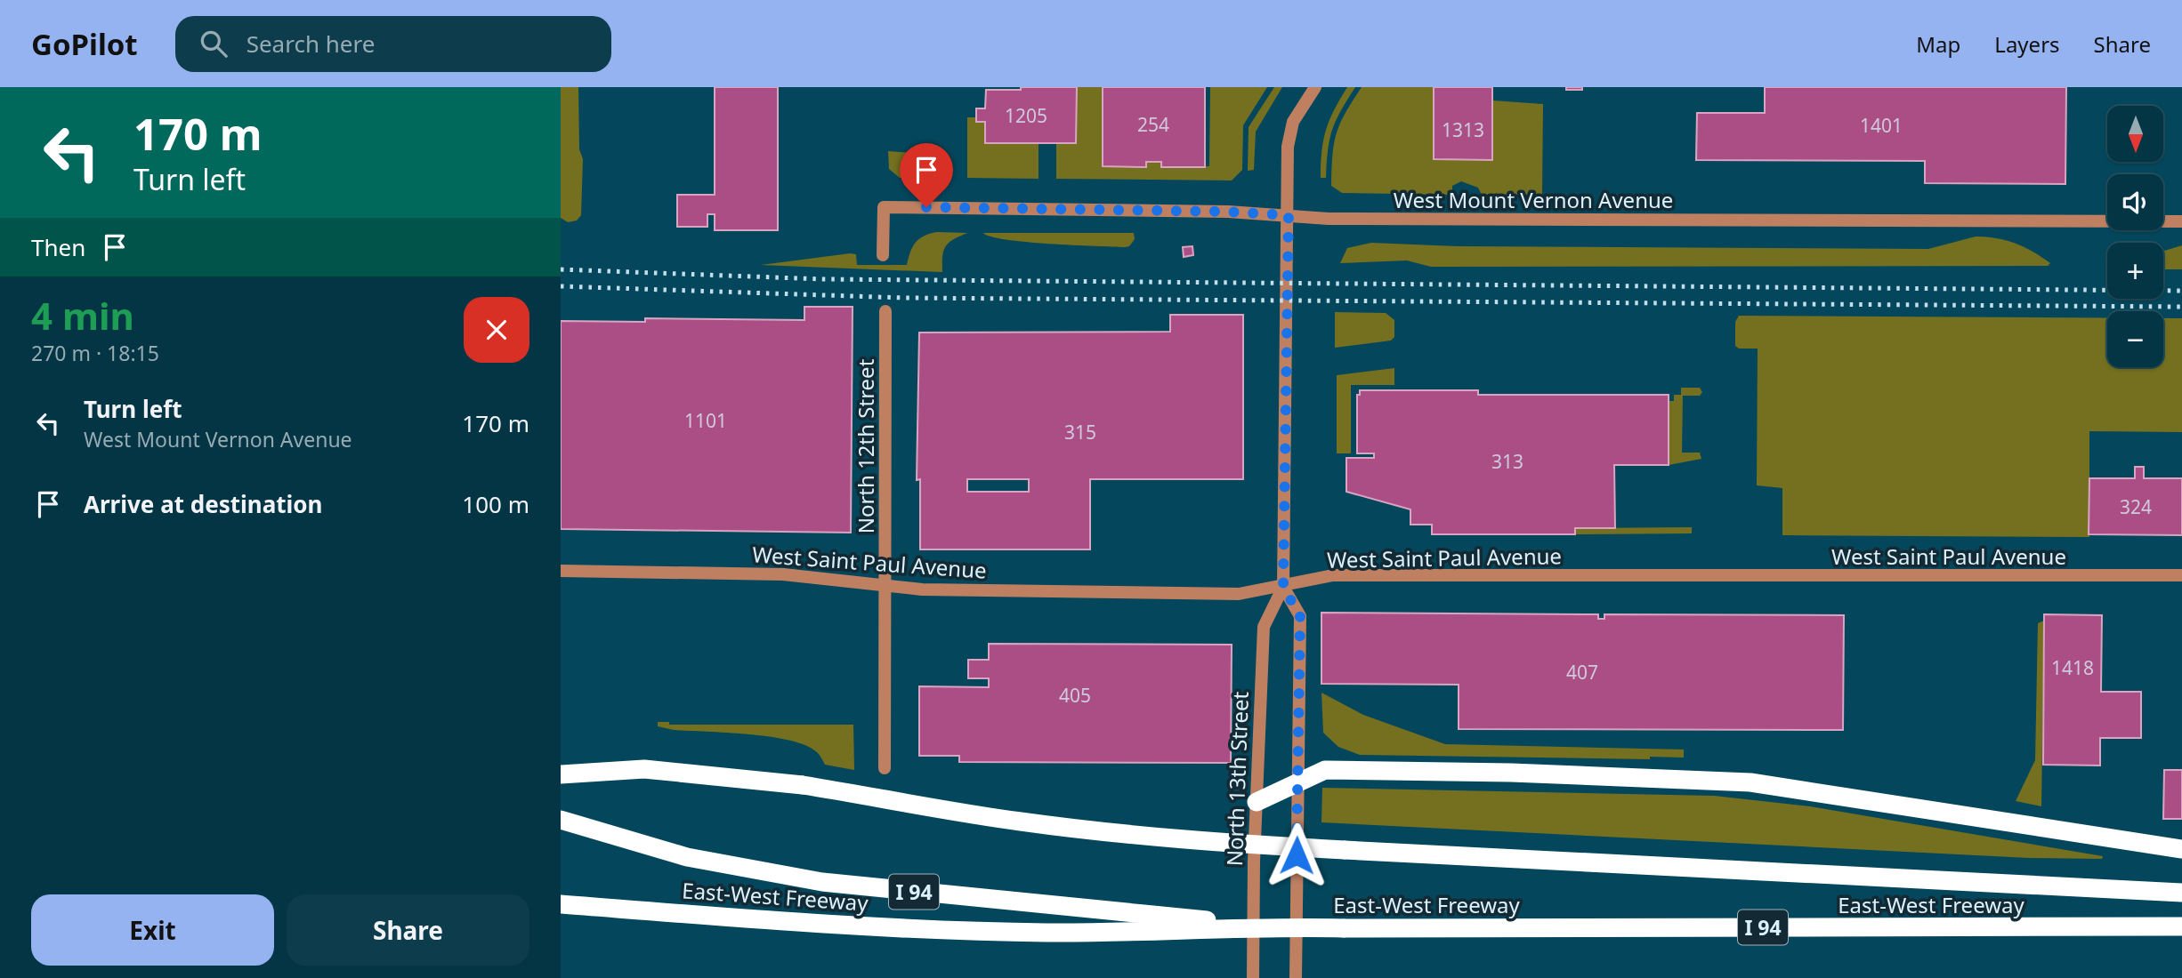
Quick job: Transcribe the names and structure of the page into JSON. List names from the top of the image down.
{
  "streets": {
    "highway": ["I 94", "East-West Freeway"],
    "street": [
      "West Mount Vernon Avenue",
      "North 12th Street",
      "West Saint Paul Avenue",
      "North 13th Street"
    ]
  },
  "crossings": [
    ["West Mount Vernon Avenue", "North 13th Street"],
    ["North 12th Street", "West Saint Paul Avenue"],
    ["West Saint Paul Avenue", "North 13th Street"],
    ["I 94", "East-West Freeway"]
  ],
  "house_numbers": [
    "1205",
    "254",
    "1401",
    "1313",
    "1101",
    "315",
    "313",
    "324",
    "1418",
    "407",
    "405"
  ],
  "north": "bottom",
  "page": {
    "header": "GoPilot",
    "search": "Search here",
    "nav": ["Map", "Layers", "Share"],
    "turn": ["170 m", "Turn left"],
    "map_buttons": ["+", "−"],
    "then": "Then",
    "heading": ["4 min", "270 m · 18:15"],
    "list": [
      {
        "name": "Turn left",
        "note": "West Mount Vernon Avenue",
        "value": "170 m"
      },
      {
        "name": "Arrive at destination",
        "value": "100 m"
      }
    ],
    "buttons": ["Exit", "Share"]
  }
}
